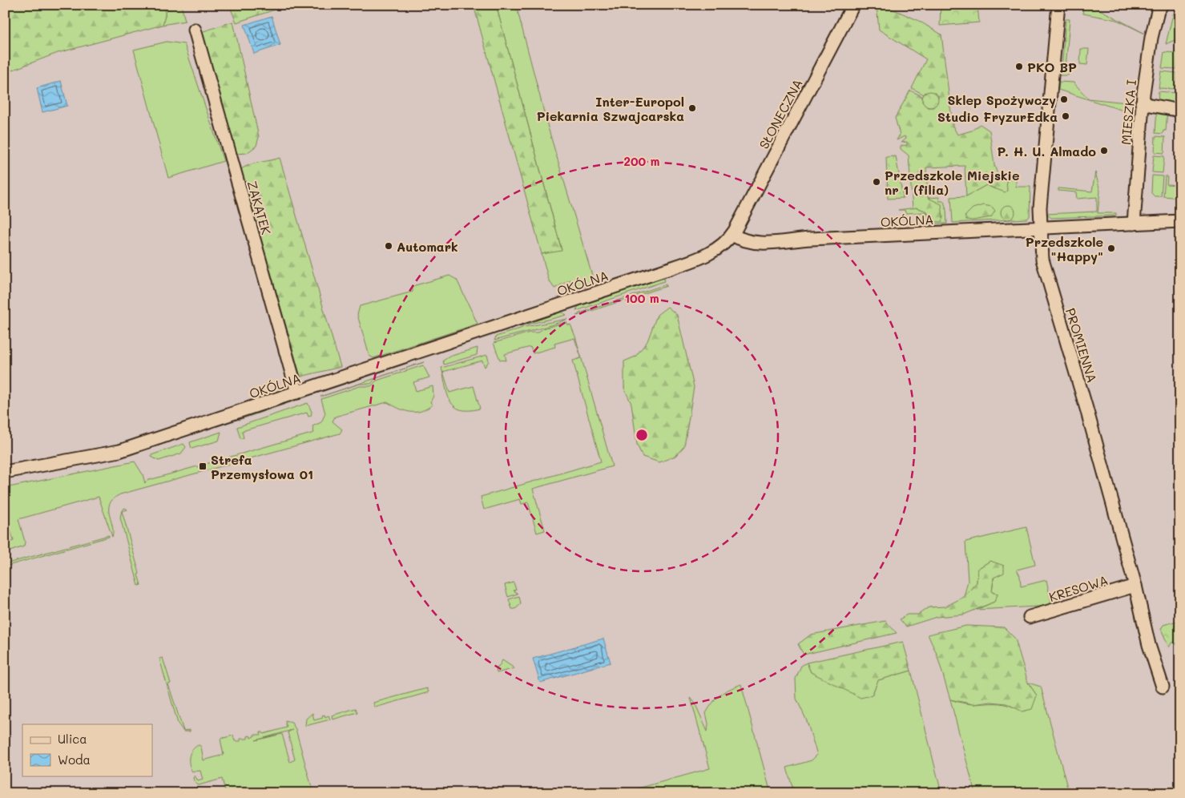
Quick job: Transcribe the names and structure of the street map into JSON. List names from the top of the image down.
{
  "streets": {
    "street": [
      "MIESZKA I",
      "SŁONECZNA",
      "ZAKĄTEK",
      "OKÓLNA",
      "PROMIENNA",
      "KRESOWA"
    ]
  },
  "crossings": [
    ["MIESZKA I", "OKÓLNA"],
    ["SŁONECZNA", "OKÓLNA"],
    ["ZAKĄTEK", "OKÓLNA"],
    ["OKÓLNA", "PROMIENNA"],
    ["PROMIENNA", "KRESOWA"]
  ],
  "places": {
    "other": [
      "PKO BP",
      "Sklep Spożywczy",
      "Inter-Europol Piekarnia Szwajcarska",
      "Studio FryzurEdka",
      "P. H. U. Almado",
      "Przedszkole Miejskie nr 1 (filia)",
      "Automark",
      "Przedszkole \"Happy\""
    ],
    "transit": ["Strefa Przemysłowa 01"]
  },
  "legend": ["Ulica", "Woda"],
  "rings": ["200 m", "100 m"]
}
